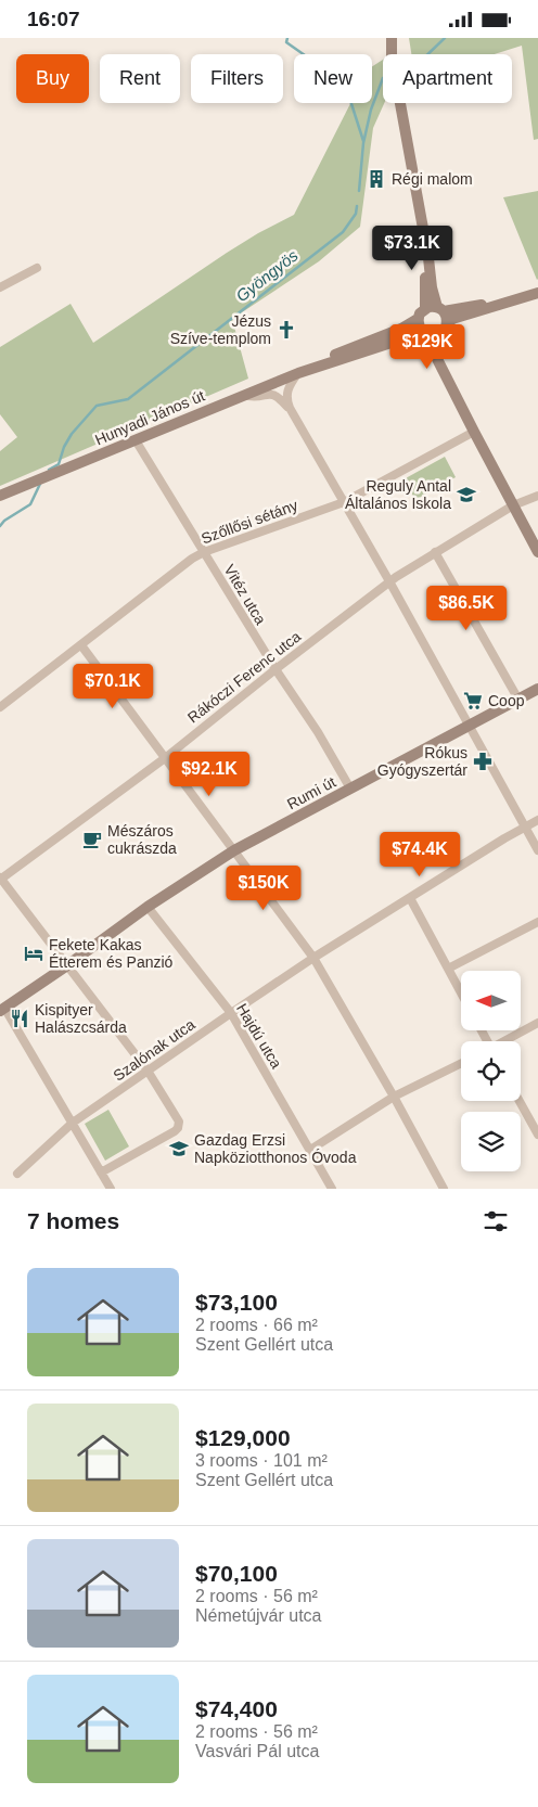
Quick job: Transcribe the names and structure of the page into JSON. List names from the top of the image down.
{
  "streets": {
    "street": [
      "Hunyadi János út",
      "Szőllősi sétány",
      "Vitéz utca",
      "Rákóczi Ferenc utca",
      "Rumi út",
      "Hajdú utca",
      "Szalónak utca"
    ]
  },
  "crossings": [
    ["Hunyadi János út", "Vitéz utca"],
    ["Szőllősi sétány", "Vitéz utca"],
    ["Vitéz utca", "Rákóczi Ferenc utca"],
    ["Vitéz utca", "Rumi út"],
    ["Rumi út", "Hajdú utca"],
    ["Hajdú utca", "Szalónak utca"]
  ],
  "water": ["Gyöngyös"],
  "places": {
    "building": ["Régi malom"],
    "church": ["Jézus Szíve-templom"],
    "school or university": ["Reguly Antal Általános Iskola", "Gazdag Erzsi Napköziotthonos Óvoda"],
    "supermarket": ["Coop"],
    "pharmacy": ["Rókus Gyógyszertár"],
    "cafe": ["Mészáros cukrászda"],
    "hotel": ["Fekete Kakas Étterem és Panzió"],
    "restaurant": ["Kispityer Halászcsárda"]
  },
  "north": "left",
  "page": {
    "status": "16:07",
    "chip": [
      "Buy",
      "Rent",
      "Filters",
      "New",
      "Apartment"
    ],
    "price": [
      "$73.1K",
      "$129K",
      "$86.5K",
      "$70.1K",
      "$92.1K",
      "$74.4K",
      "$150K"
    ],
    "heading": "7 homes",
    "list": [
      {
        "name": "$73,100",
        "note": "2 rooms · 66 m² · Szent Gellért utca"
      },
      {
        "name": "$129,000",
        "note": "3 rooms · 101 m² · Szent Gellért utca"
      },
      {
        "name": "$70,100",
        "note": "2 rooms · 56 m² · Németújvár utca"
      },
      {
        "name": "$74,400",
        "note": "2 rooms · 56 m² · Vasvári Pál utca"
      }
    ]
  }
}
